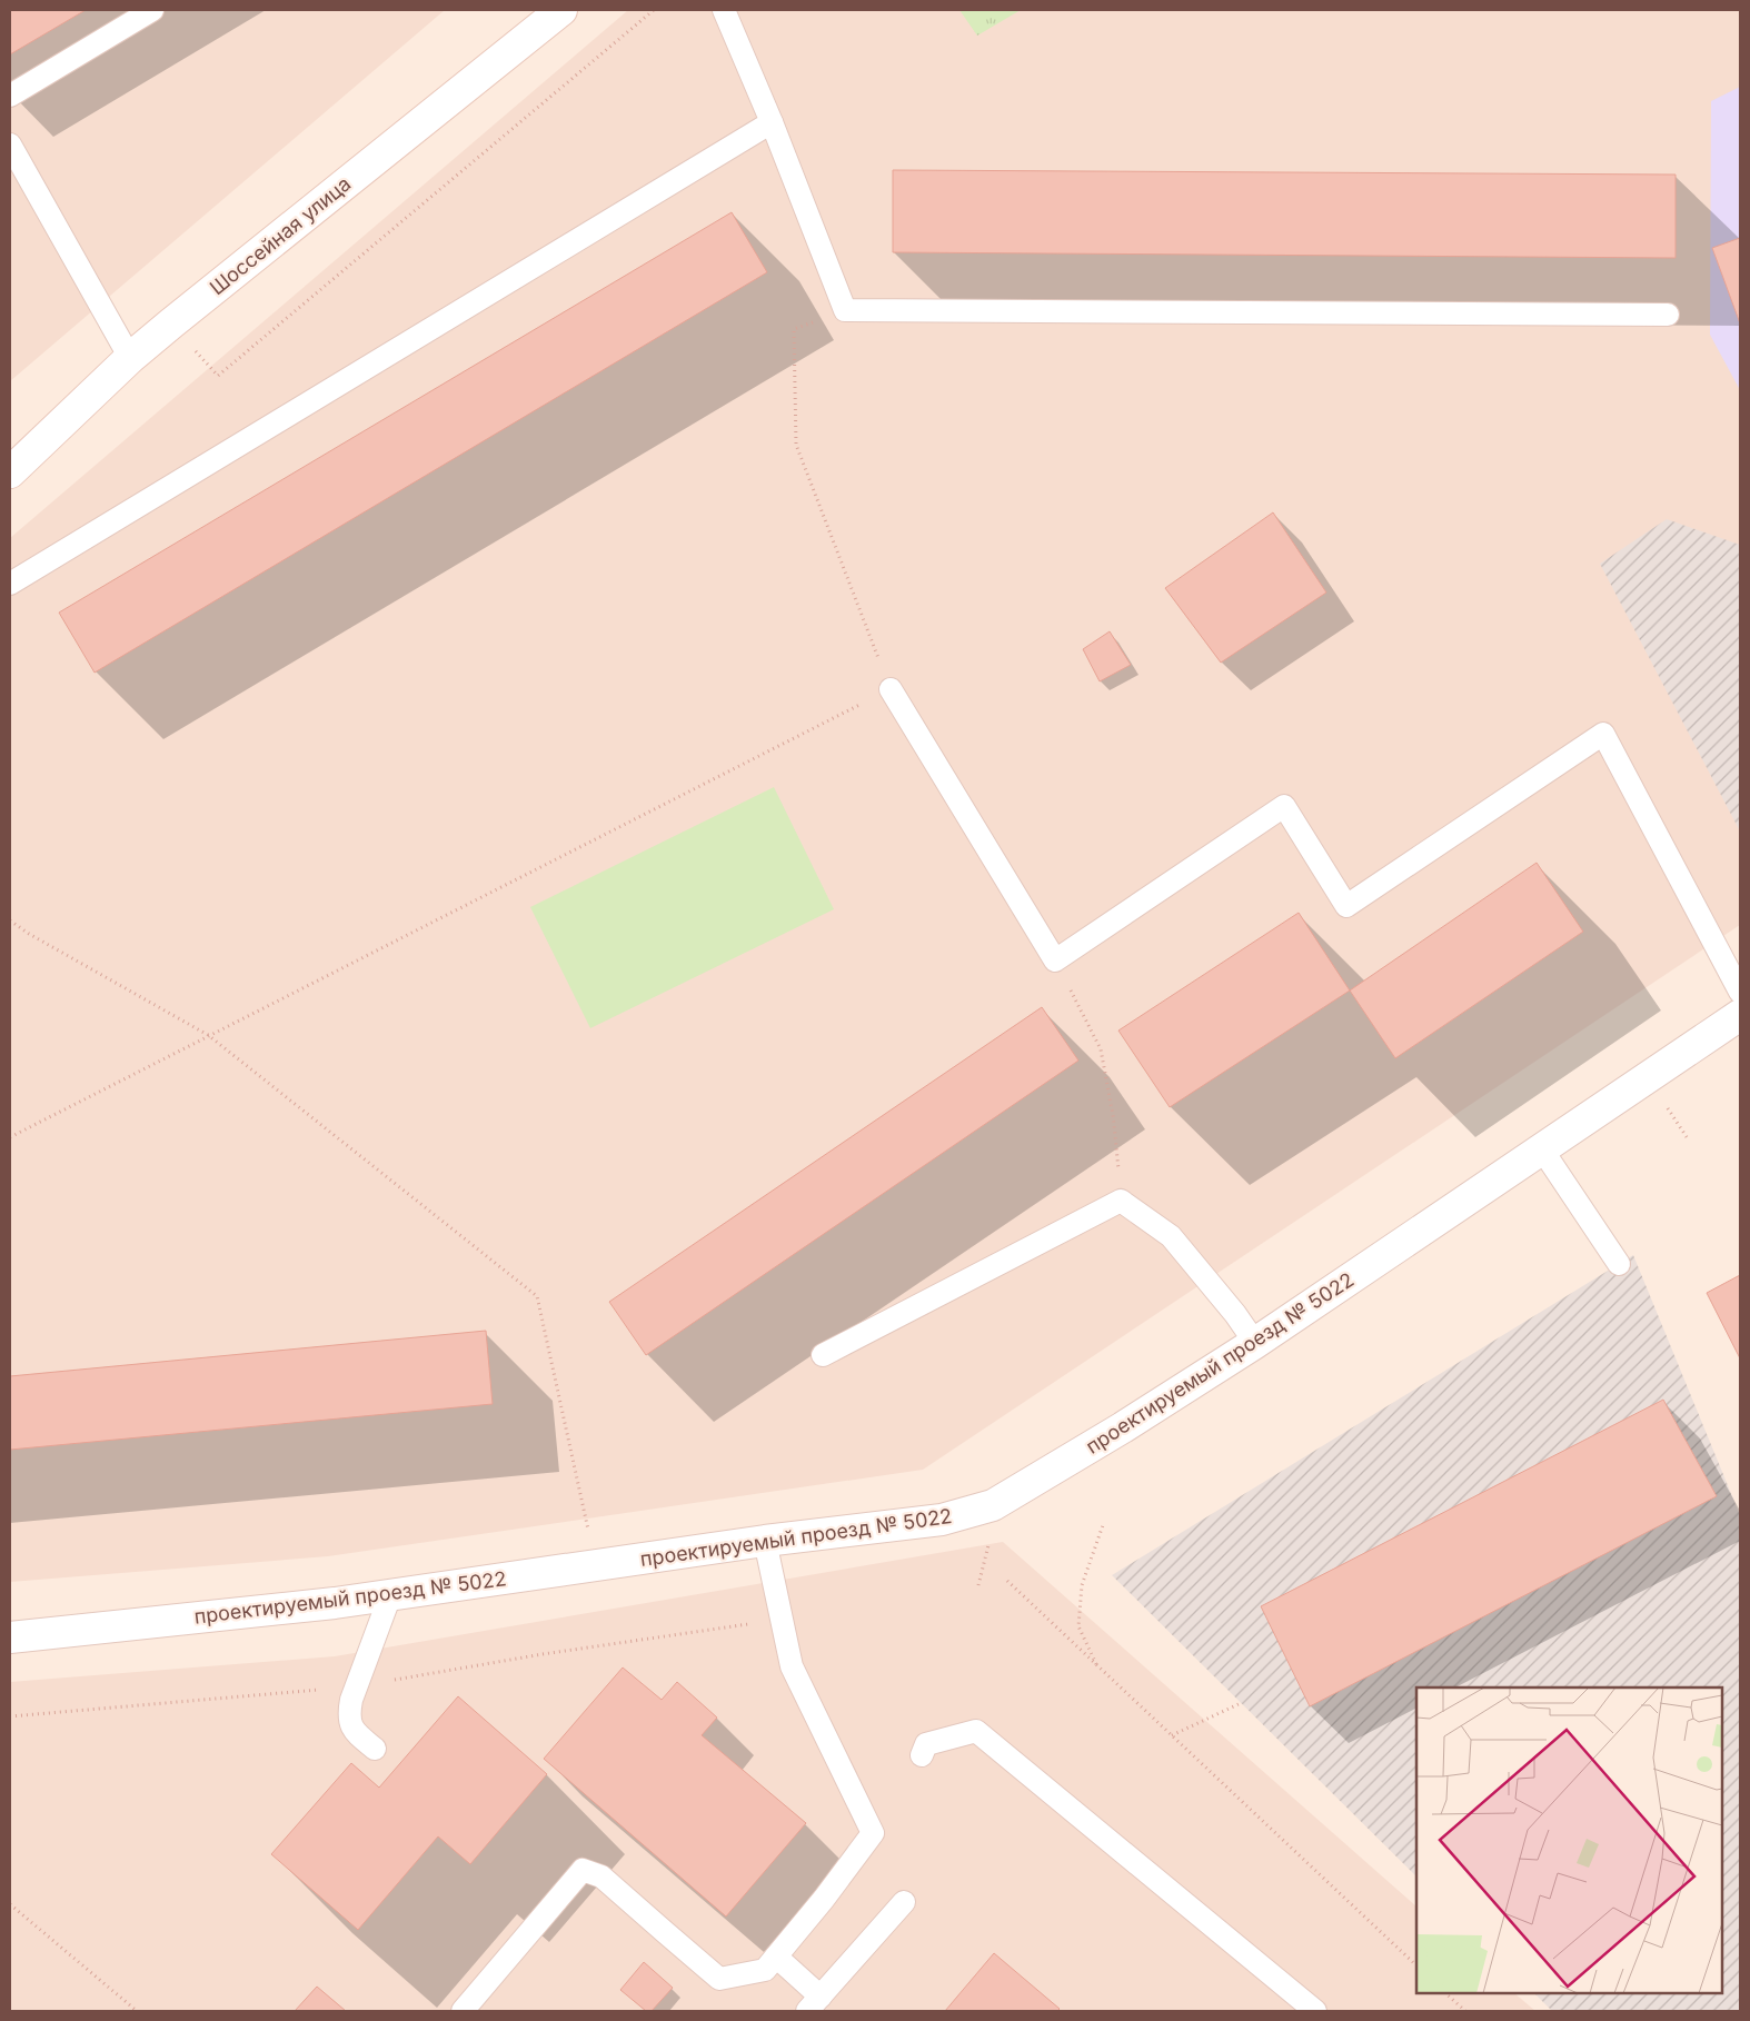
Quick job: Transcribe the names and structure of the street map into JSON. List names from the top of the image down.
{
  "streets": {
    "street": ["Шоссейная улица", "проектируемый проезд № 5022"]
  }
}
